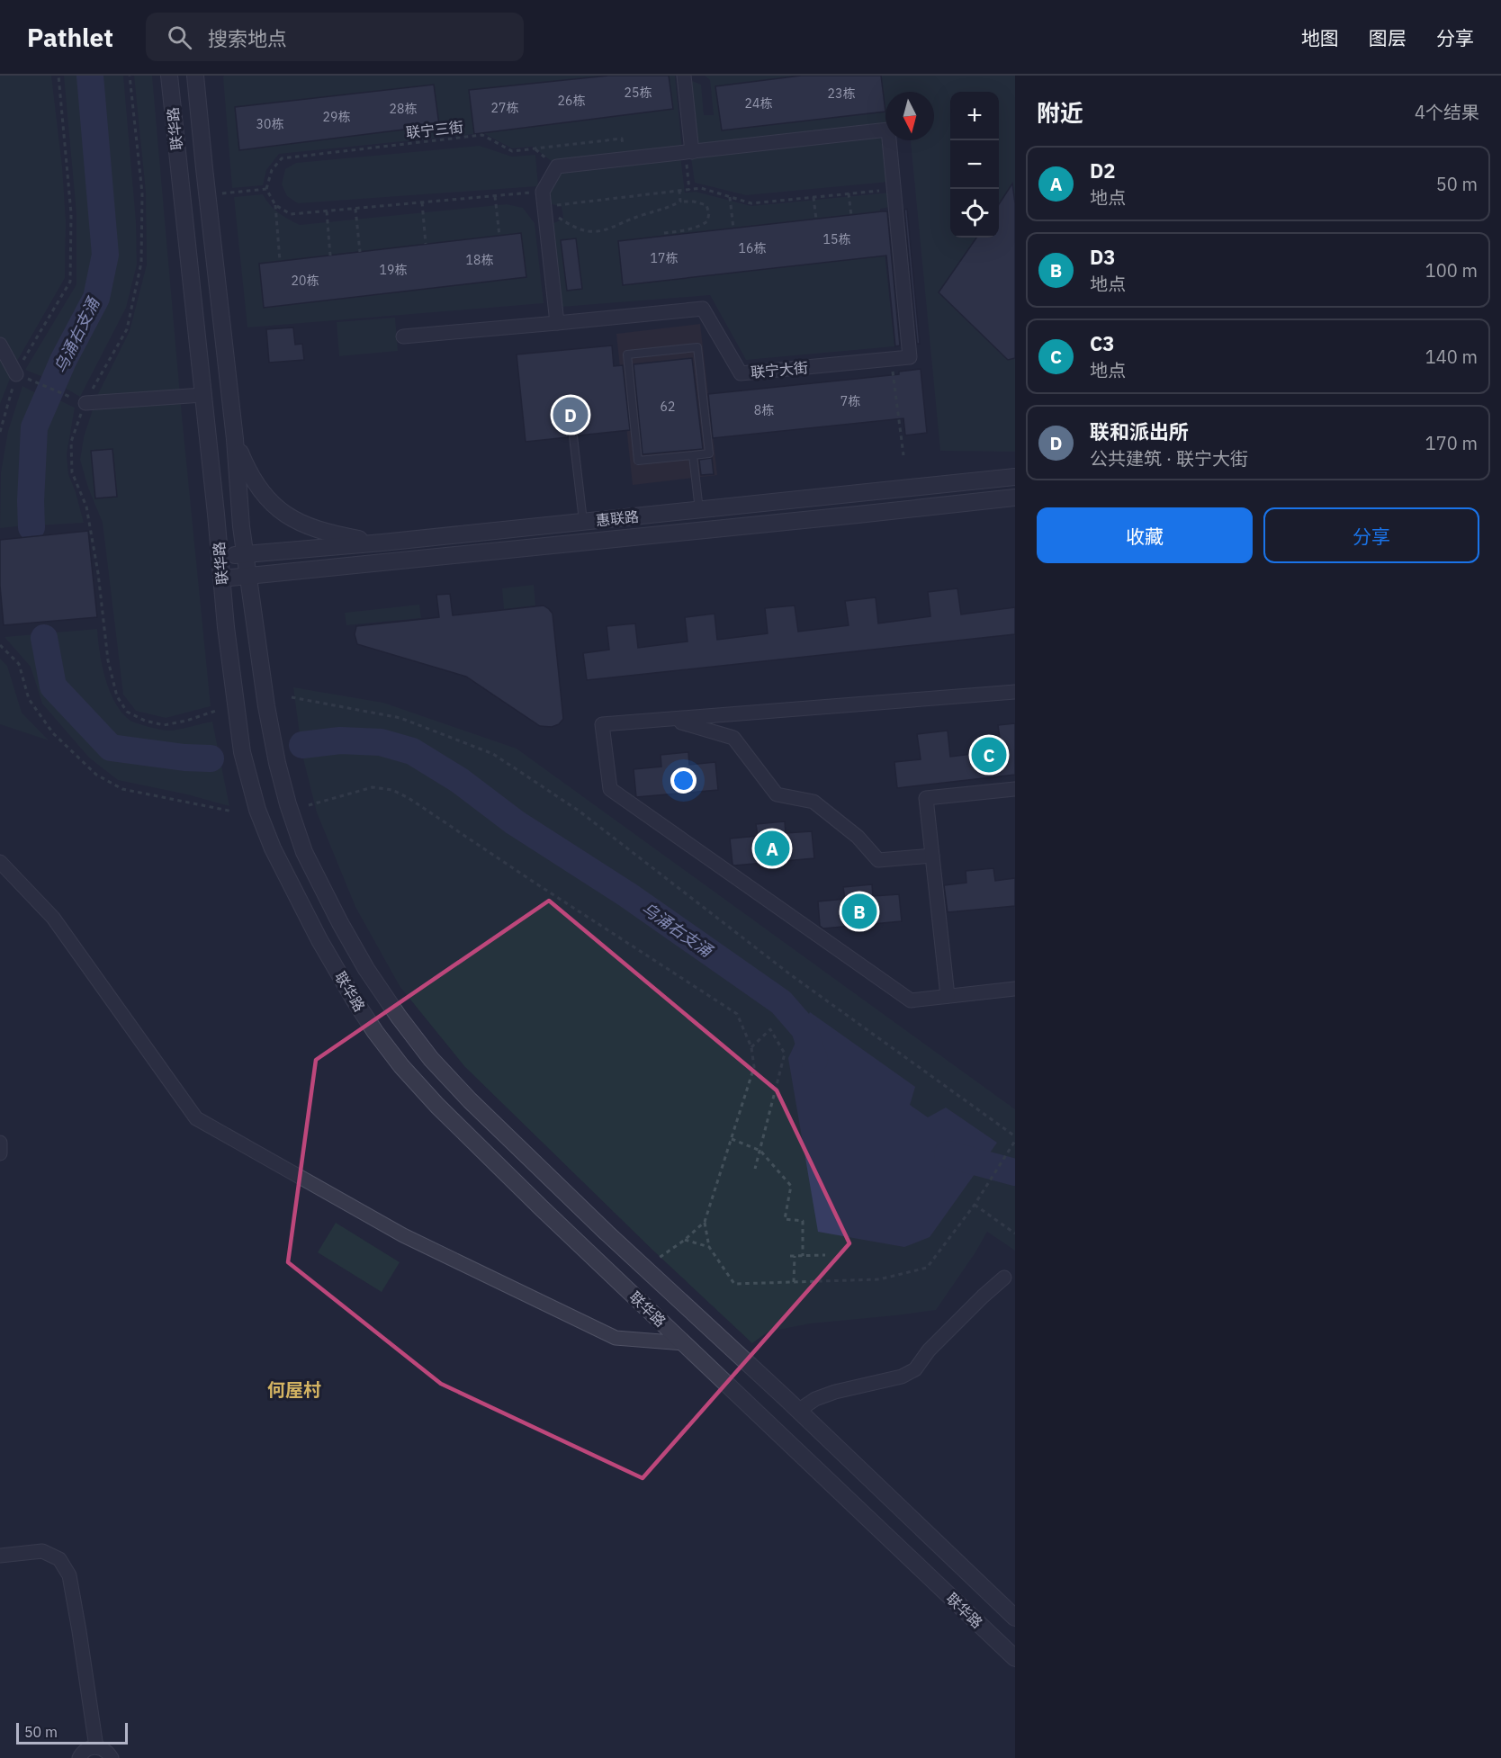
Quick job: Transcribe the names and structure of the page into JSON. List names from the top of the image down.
{
  "streets": {
    "street": ["联华路", "联宁大街", "惠联路"],
    "path": ["联宁三街"]
  },
  "crossings": [
    ["联华路", "惠联路"]
  ],
  "districts": ["何屋村"],
  "water": ["乌涌右支涌"],
  "house_numbers": [
    "25栋",
    "23栋",
    "26栋",
    "24栋",
    "27栋",
    "28栋",
    "29栋",
    "30栋",
    "15栋",
    "16栋",
    "17栋",
    "18栋",
    "19栋",
    "20栋",
    "7栋",
    "62",
    "8栋"
  ],
  "scale_bar": "50 m",
  "north": "bottom",
  "page": {
    "header": "Pathlet",
    "search": "搜索地点",
    "nav": ["地图", "图层", "分享"],
    "heading": ["附近", "4个结果"],
    "map_buttons": ["+", "−"],
    "list": [
      {
        "mark": "A",
        "name": "D2",
        "note": "地点",
        "value": "50 m"
      },
      {
        "mark": "B",
        "name": "D3",
        "note": "地点",
        "value": "100 m"
      },
      {
        "mark": "C",
        "name": "C3",
        "note": "地点",
        "value": "140 m"
      },
      {
        "mark": "D",
        "name": "联和派出所",
        "note": "公共建筑 · 联宁大街",
        "value": "170 m"
      }
    ],
    "pins": [
      "D",
      "C",
      "A",
      "B"
    ],
    "buttons": ["收藏", "分享"],
    "scale": "50 m"
  }
}
